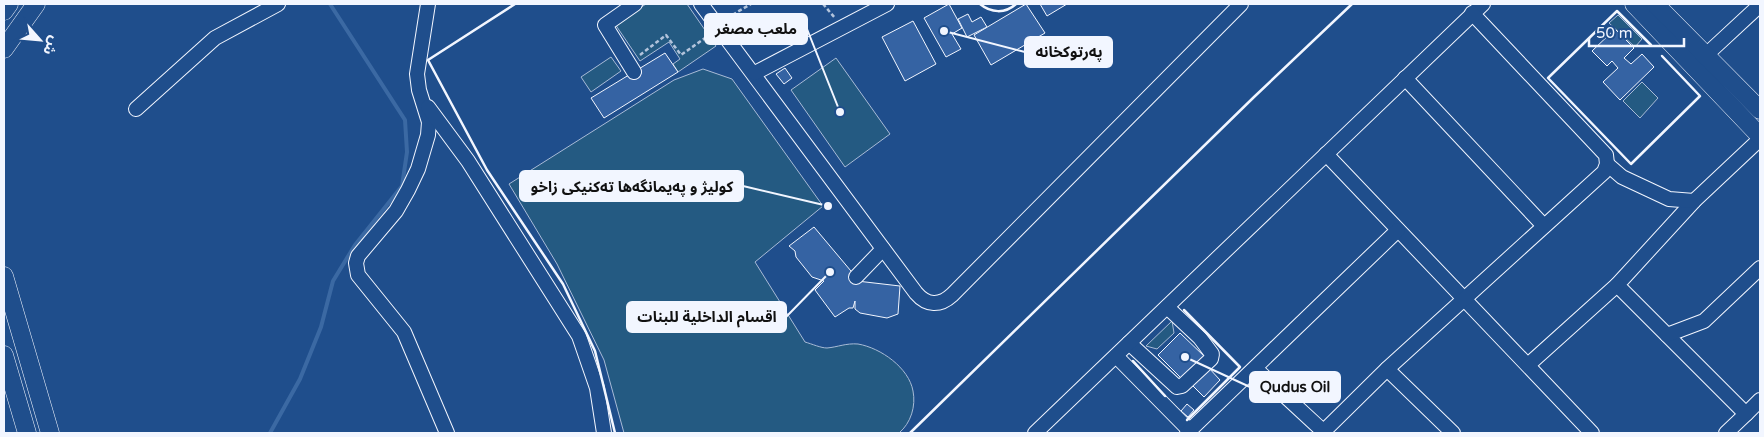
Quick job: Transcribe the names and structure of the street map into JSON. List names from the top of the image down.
{
  "places": [
    "په‌رتوكخانه‌",
    "ملعب مصغر",
    "كوليژ و په‌يمانگه‌ها ته‌كنيكى زاخو",
    "اقسام الداخلیة للبنات",
    "Qudus Oil"
  ],
  "scale_bar": "50 m",
  "north": "bottom right"
}
